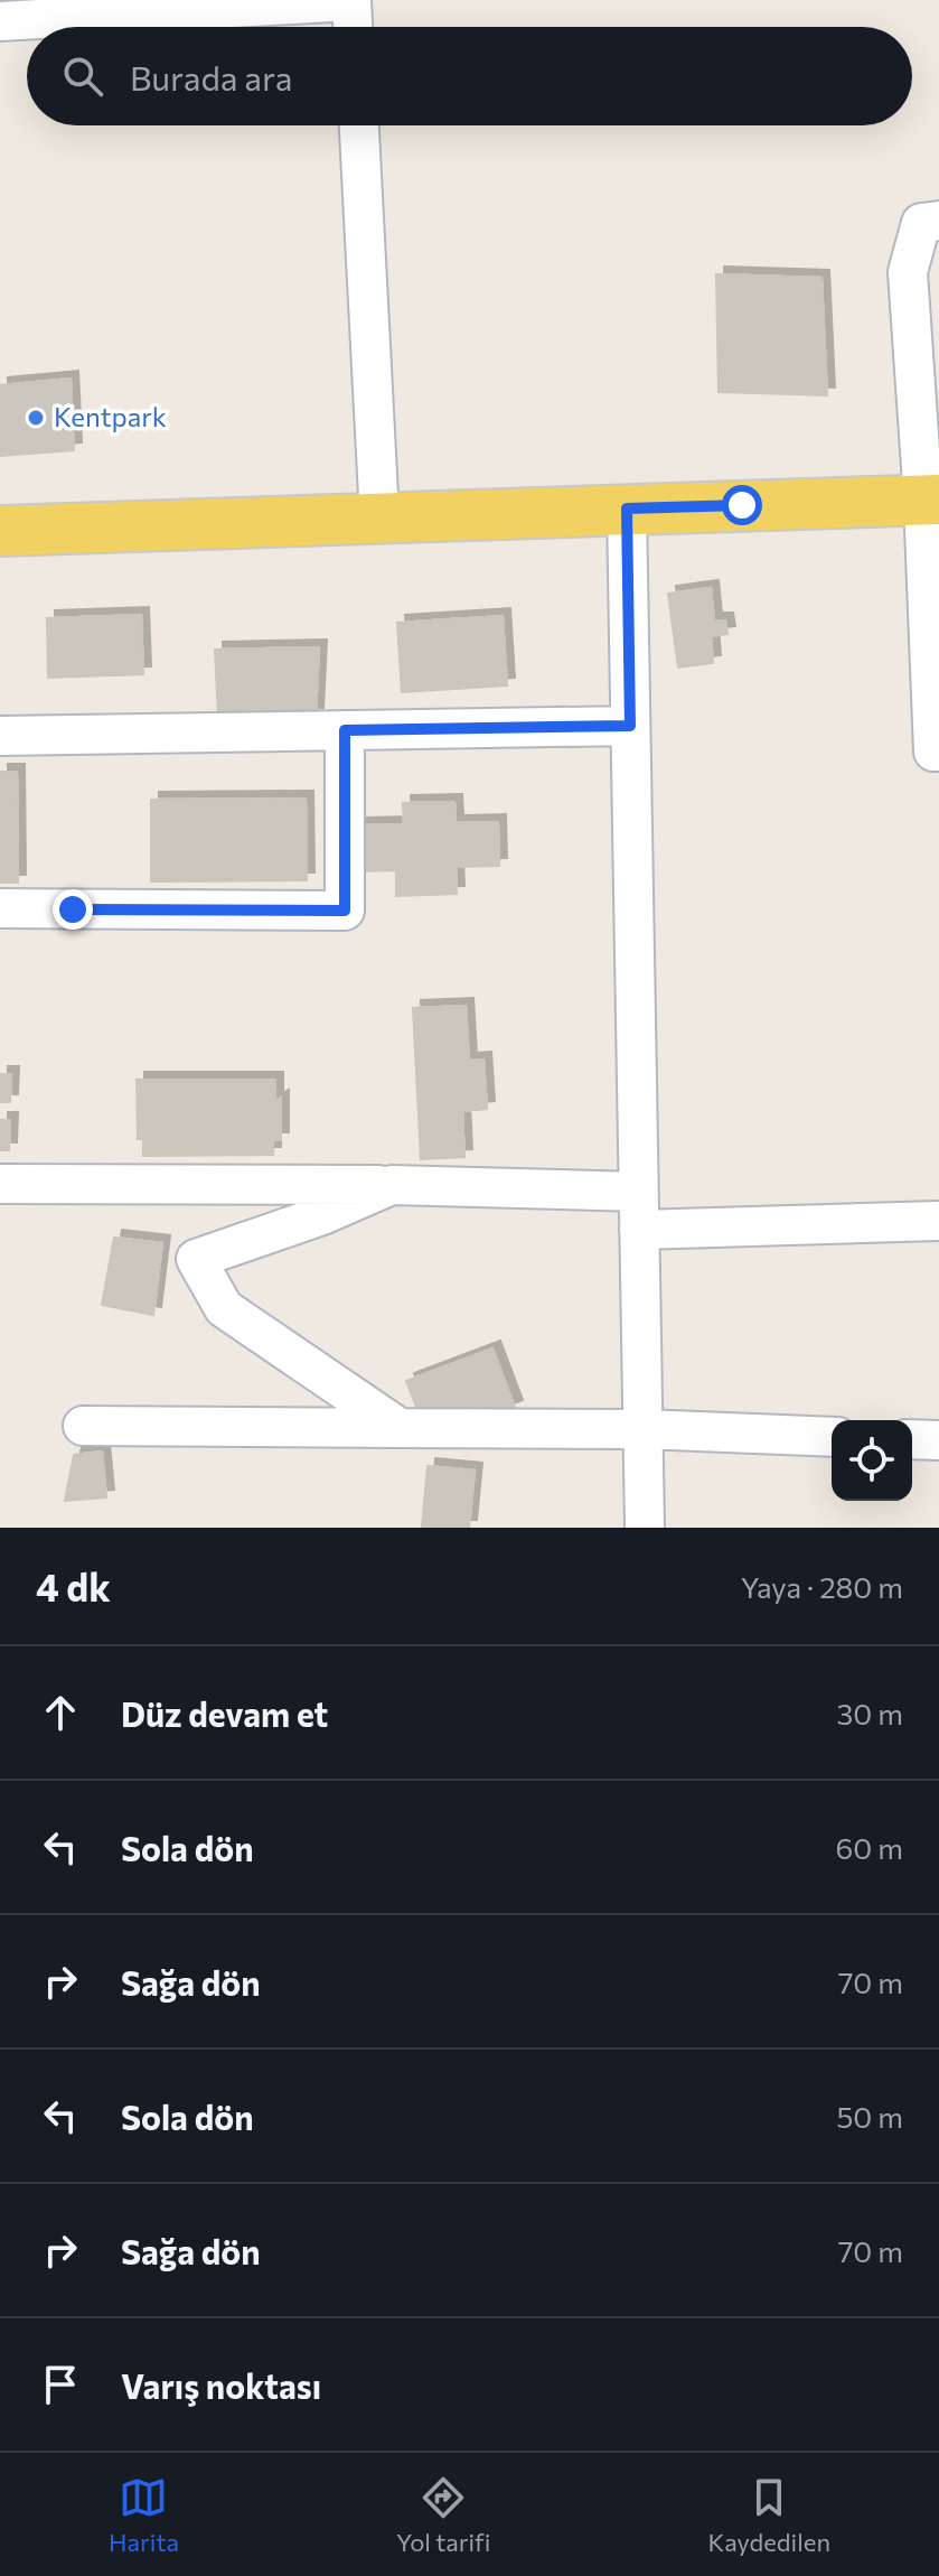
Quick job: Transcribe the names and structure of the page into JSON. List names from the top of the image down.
{
  "places": ["Kentpark"],
  "page": {
    "search": "Burada ara",
    "heading": ["4 dk", "Yaya · 280 m"],
    "list": [
      ["Düz devam et", "30 m"],
      ["Sola dön", "60 m"],
      ["Sağa dön", "70 m"],
      ["Sola dön", "50 m"],
      ["Sağa dön", "70 m"],
      "Varış noktası"
    ],
    "nav": ["Harita", "Yol tarifi", "Kaydedilen"]
  }
}
